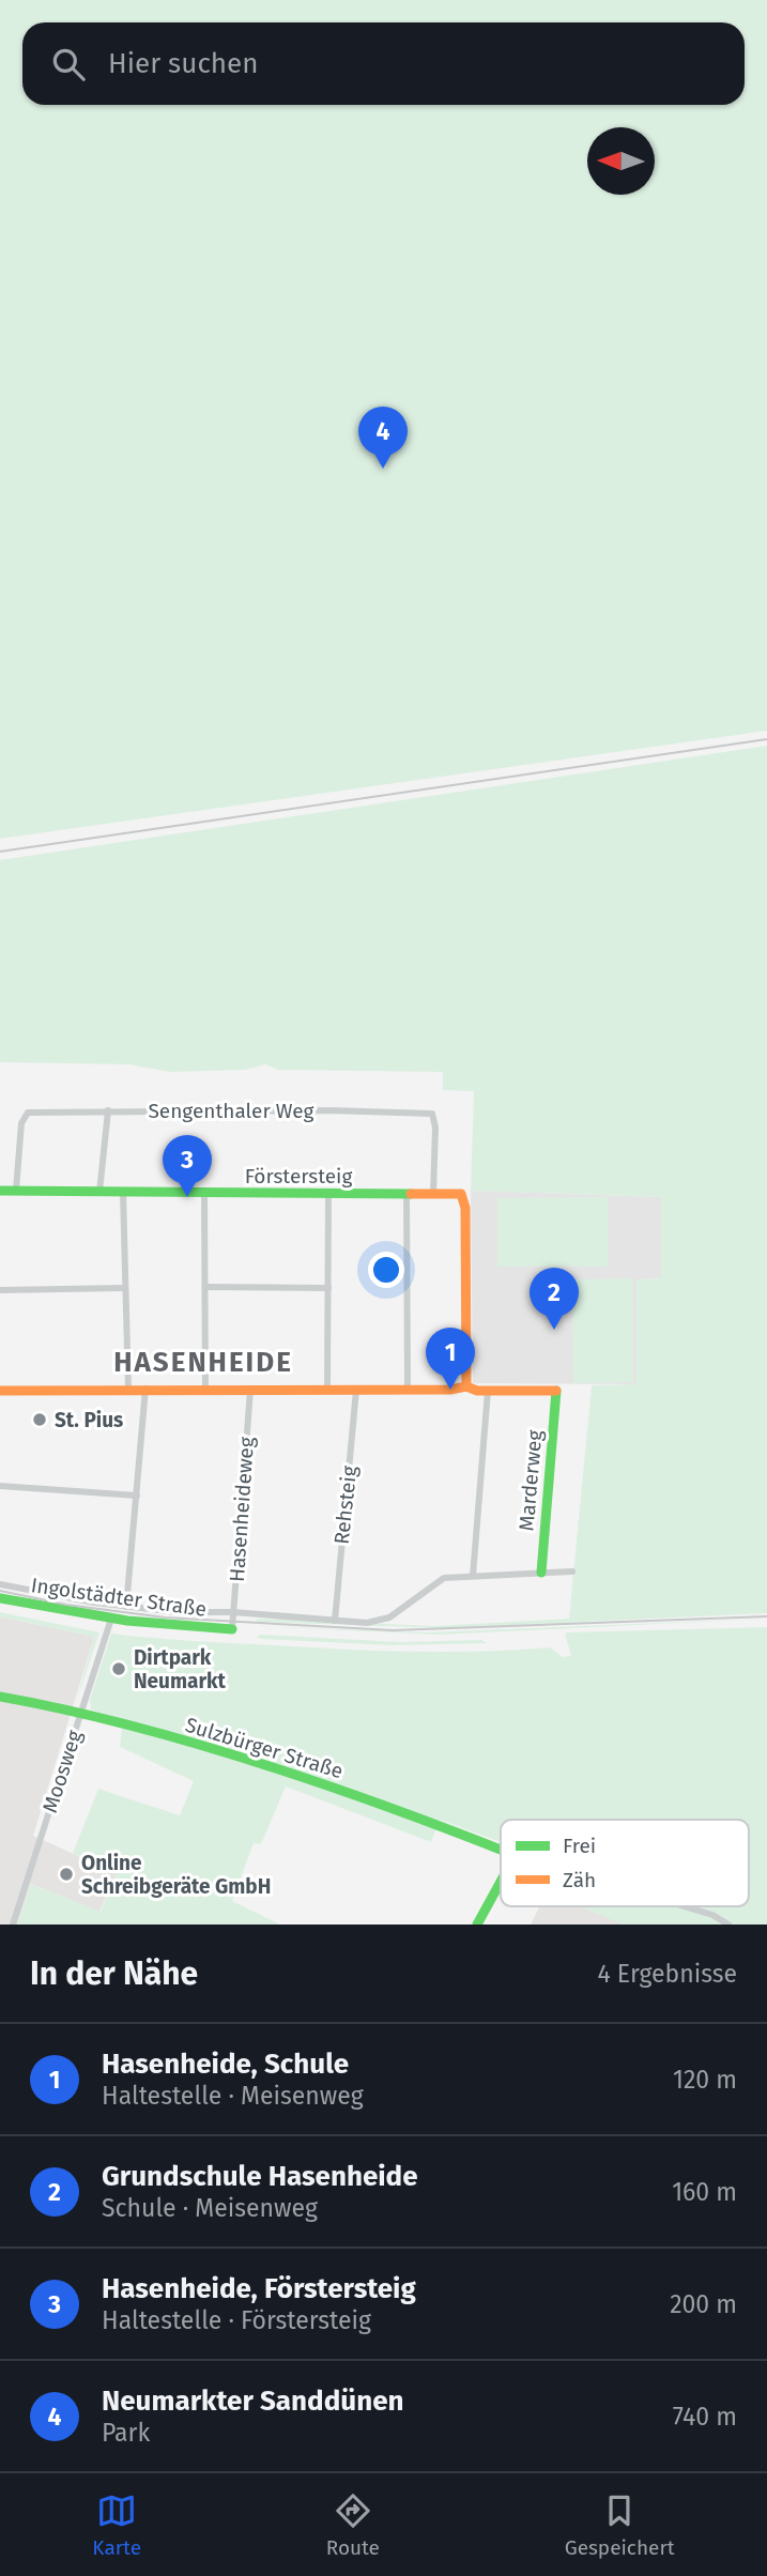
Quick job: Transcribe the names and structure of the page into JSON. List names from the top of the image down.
{
  "streets": {
    "street": [
      "Sengenthaler Weg",
      "Förstersteig",
      "Marderweg",
      "Rehsteig",
      "Hasenheideweg",
      "Ingolstädter Straße",
      "Sulzbürger Straße",
      "Moosweg"
    ]
  },
  "crossings": [
    ["Sengenthaler Weg", "Förstersteig"],
    ["Hasenheideweg", "Ingolstädter Straße"],
    ["Ingolstädter Straße", "Moosweg"],
    ["Sulzbürger Straße", "Moosweg"]
  ],
  "districts": ["HASENHEIDE"],
  "places": ["St. Pius", "Dirtpark Neumarkt", "Online Schreibgeräte GmbH"],
  "legend": ["Frei", "Zäh"],
  "north": "left",
  "page": {
    "search": "Hier suchen",
    "pins": [
      "4",
      "3",
      "2",
      "1"
    ],
    "heading": ["In der Nähe", "4 Ergebnisse"],
    "list": [
      {
        "mark": "1",
        "name": "Hasenheide, Schule",
        "note": "Haltestelle · Meisenweg",
        "value": "120 m"
      },
      {
        "mark": "2",
        "name": "Grundschule Hasenheide",
        "note": "Schule · Meisenweg",
        "value": "160 m"
      },
      {
        "mark": "3",
        "name": "Hasenheide, Förstersteig",
        "note": "Haltestelle · Förstersteig",
        "value": "200 m"
      },
      {
        "mark": "4",
        "name": "Neumarkter Sanddünen",
        "note": "Park",
        "value": "740 m"
      }
    ],
    "nav": ["Karte", "Route", "Gespeichert"]
  }
}
